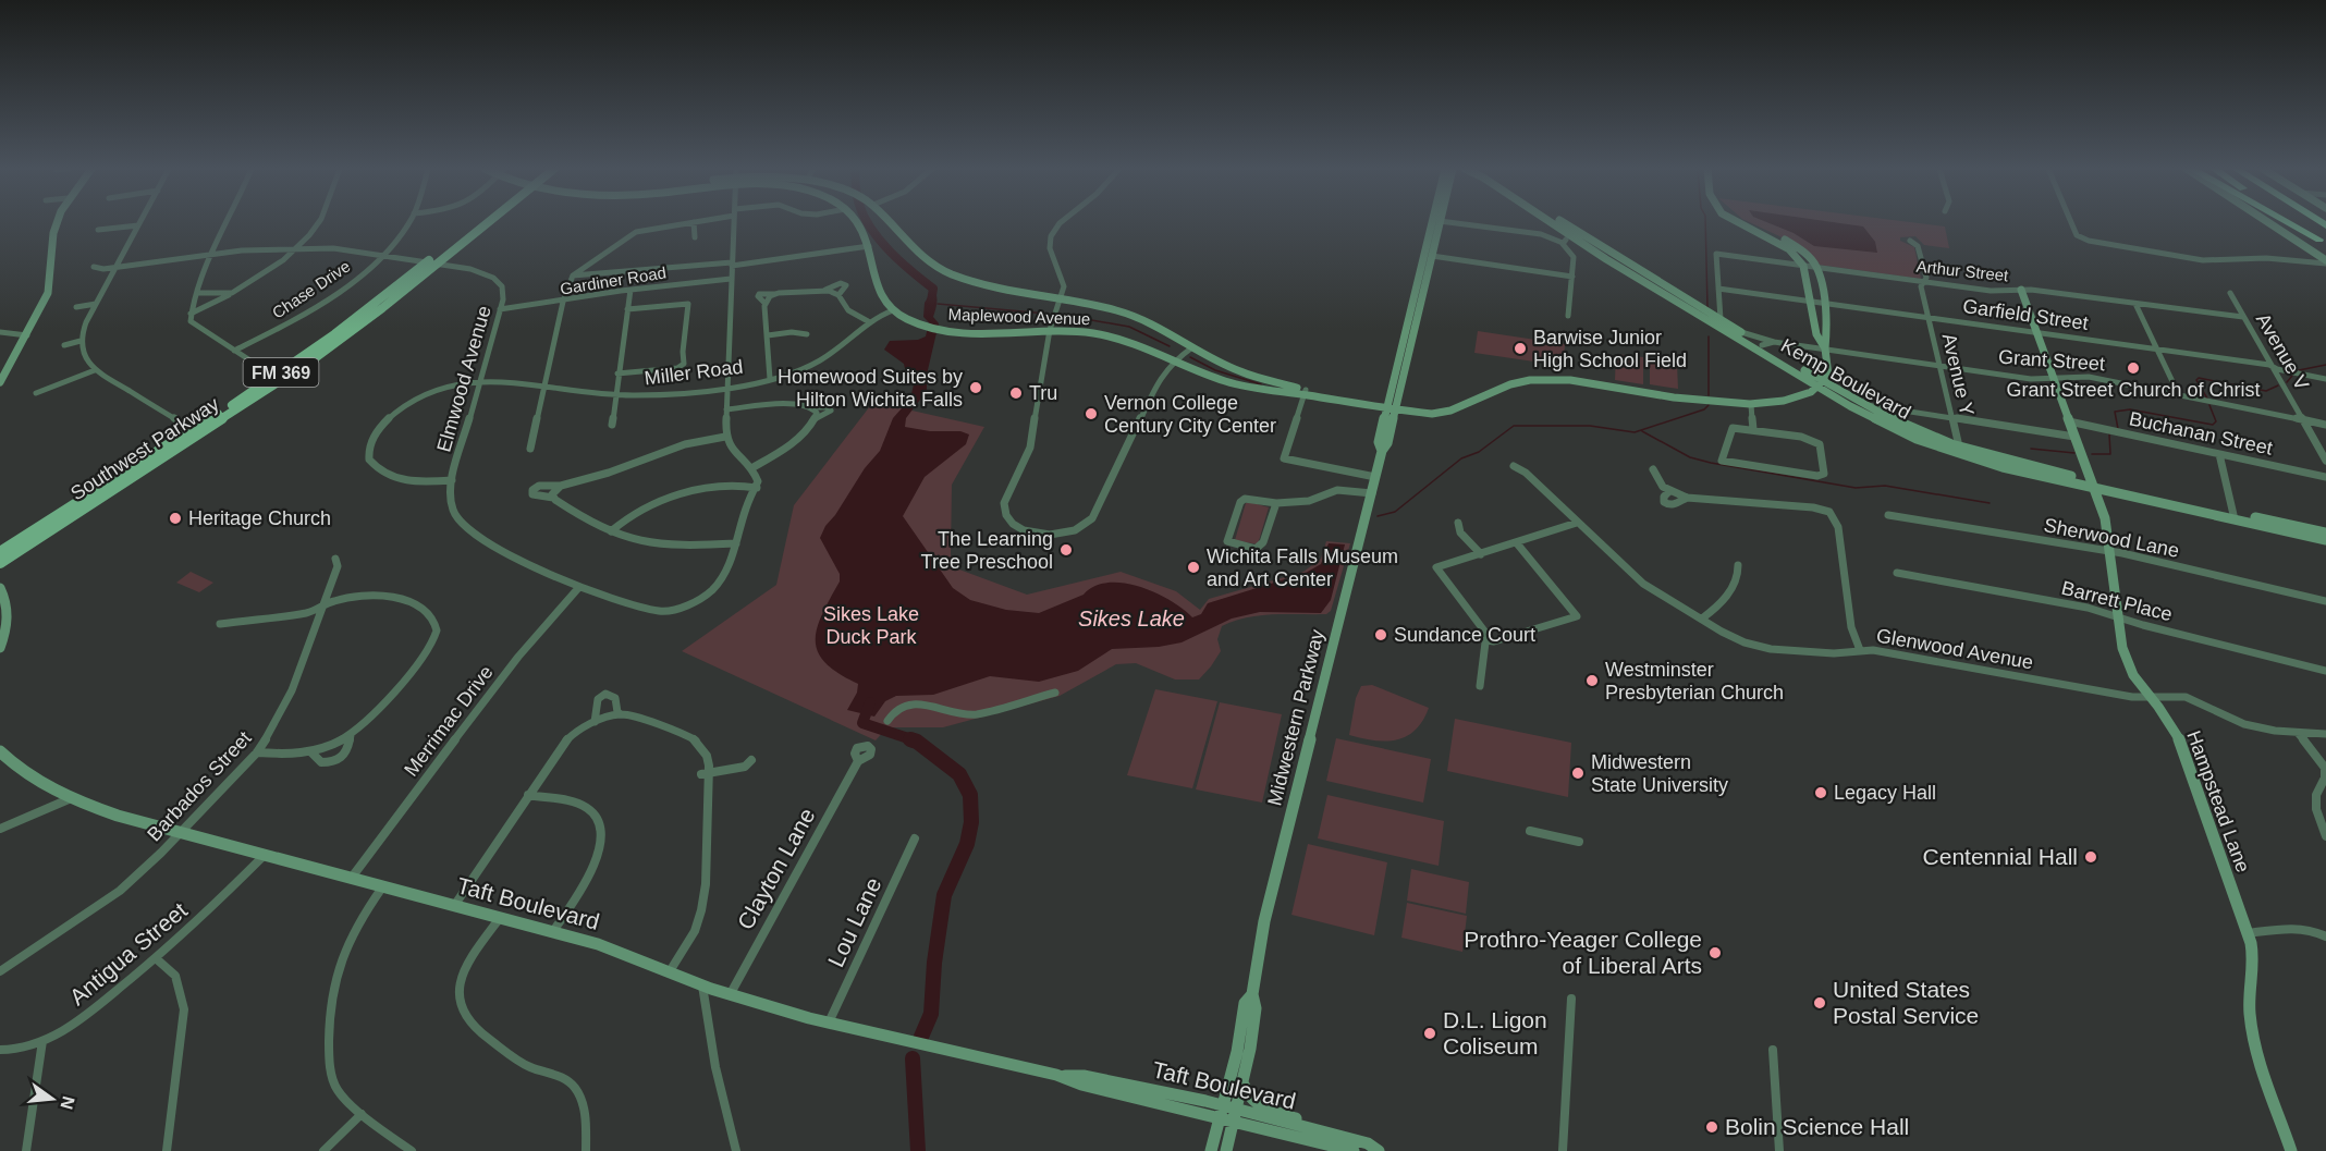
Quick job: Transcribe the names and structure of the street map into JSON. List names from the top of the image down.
{
  "streets": {
    "main road": ["FM 369", "Southwest Parkway"],
    "street": [
      "Arthur Street",
      "Gardiner Road",
      "Chase Drive",
      "Garfield Street",
      "Maplewood Avenue",
      "Avenue V",
      "Grant Street",
      "Miller Road",
      "Avenue Y",
      "Elmwood Avenue",
      "Kemp Boulevard",
      "Buchanan Street",
      "Sherwood Lane",
      "Barrett Place",
      "Glenwood Avenue",
      "Midwestern Parkway",
      "Merrimac Drive",
      "Barbados Street",
      "Hampstead Lane",
      "Clayton Lane",
      "Taft Boulevard",
      "Lou Lane",
      "Antigua Street"
    ]
  },
  "crossings": [
    ["Arthur Street", "Garfield Street"],
    ["Arthur Street", "Avenue V"],
    ["Arthur Street", "Avenue Y"],
    ["Arthur Street", "Hampstead Lane"],
    ["Gardiner Road", "Elmwood Avenue"],
    ["Chase Drive", "Elmwood Avenue"],
    ["Garfield Street", "Avenue V"],
    ["Garfield Street", "Avenue Y"],
    ["Garfield Street", "Hampstead Lane"],
    ["Maplewood Avenue", "Miller Road"],
    ["Maplewood Avenue", "Kemp Boulevard"],
    ["Maplewood Avenue", "Midwestern Parkway"],
    ["Avenue V", "Grant Street"],
    ["Grant Street", "Avenue Y"],
    ["Grant Street", "Kemp Boulevard"],
    ["Grant Street", "Hampstead Lane"],
    ["Miller Road", "Elmwood Avenue"],
    ["Avenue Y", "Kemp Boulevard"],
    ["Elmwood Avenue", "Southwest Parkway"],
    ["Elmwood Avenue", "Merrimac Drive"],
    ["Kemp Boulevard", "Hampstead Lane"],
    ["Buchanan Street", "Hampstead Lane"],
    ["Sherwood Lane", "Hampstead Lane"],
    ["Barrett Place", "Hampstead Lane"],
    ["Glenwood Avenue", "Hampstead Lane"],
    ["Midwestern Parkway", "Taft Boulevard"],
    ["Merrimac Drive", "Taft Boulevard"],
    ["Barbados Street", "Taft Boulevard"],
    ["Clayton Lane", "Taft Boulevard"],
    ["Taft Boulevard", "Lou Lane"],
    ["Taft Boulevard", "Antigua Street"]
  ],
  "water": ["Sikes Lake"],
  "parks": ["Sikes Lake Duck Park"],
  "places": [
    "Barwise Junior High School Field",
    "Grant Street Church of Christ",
    "Homewood Suites by Hilton Wichita Falls",
    "Tru",
    "Vernon College Century City Center",
    "Heritage Church",
    "The Learning Tree Preschool",
    "Wichita Falls Museum and Art Center",
    "Sundance Court",
    "Westminster Presbyterian Church",
    "Midwestern State University",
    "Legacy Hall",
    "Centennial Hall",
    "Prothro-Yeager College of Liberal Arts",
    "United States Postal Service",
    "D.L. Ligon Coliseum",
    "Bolin Science Hall"
  ],
  "north": "right"
}
